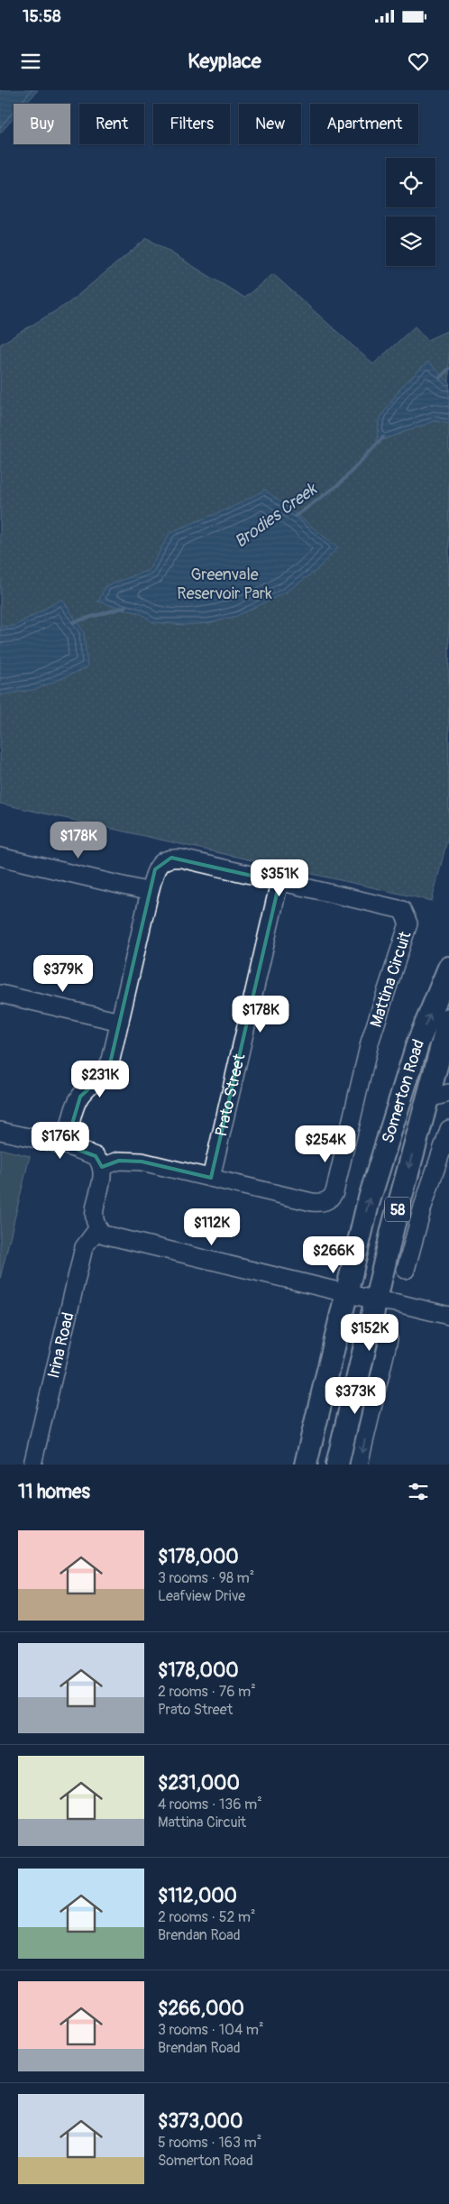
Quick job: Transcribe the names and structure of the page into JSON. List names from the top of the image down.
{
  "streets": {
    "main road": ["Somerton Road", "58"],
    "street": ["Mattina Circuit", "Prato Street", "Irina Road"]
  },
  "crossings": [
    ["Mattina Circuit", "Prato Street"]
  ],
  "water": ["Brodies Creek"],
  "parks": ["Greenvale Reservoir Park"],
  "page": {
    "status": "15:58",
    "header": "Keyplace",
    "chip": [
      "Buy",
      "Rent",
      "Filters",
      "New",
      "Apartment"
    ],
    "price": [
      "$178K",
      "$351K",
      "$379K",
      "$178K",
      "$231K",
      "$176K",
      "$254K",
      "$112K",
      "$266K",
      "$152K",
      "$373K"
    ],
    "heading": "11 homes",
    "list": [
      {
        "name": "$178,000",
        "note": "3 rooms · 98 m² · Leafview Drive"
      },
      {
        "name": "$178,000",
        "note": "2 rooms · 76 m² · Prato Street"
      },
      {
        "name": "$231,000",
        "note": "4 rooms · 136 m² · Mattina Circuit"
      },
      {
        "name": "$112,000",
        "note": "2 rooms · 52 m² · Brendan Road"
      },
      {
        "name": "$266,000",
        "note": "3 rooms · 104 m² · Brendan Road"
      },
      {
        "name": "$373,000",
        "note": "5 rooms · 163 m² · Somerton Road"
      }
    ]
  }
}
